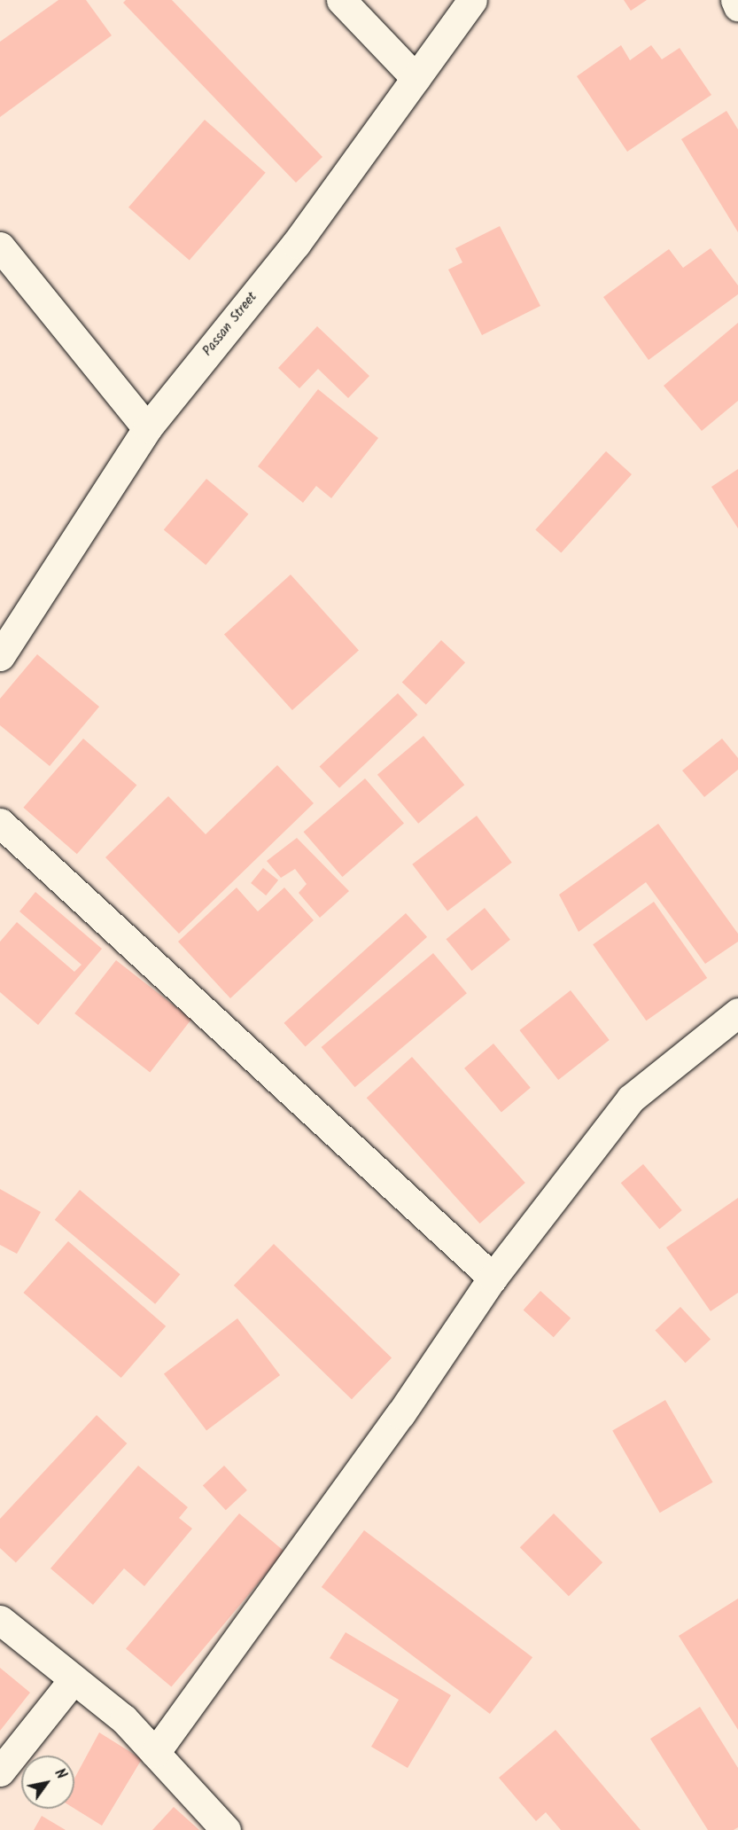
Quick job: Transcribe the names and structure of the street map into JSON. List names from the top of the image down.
{
  "streets": {
    "street": ["Passan Street"]
  },
  "north": "top right"
}
